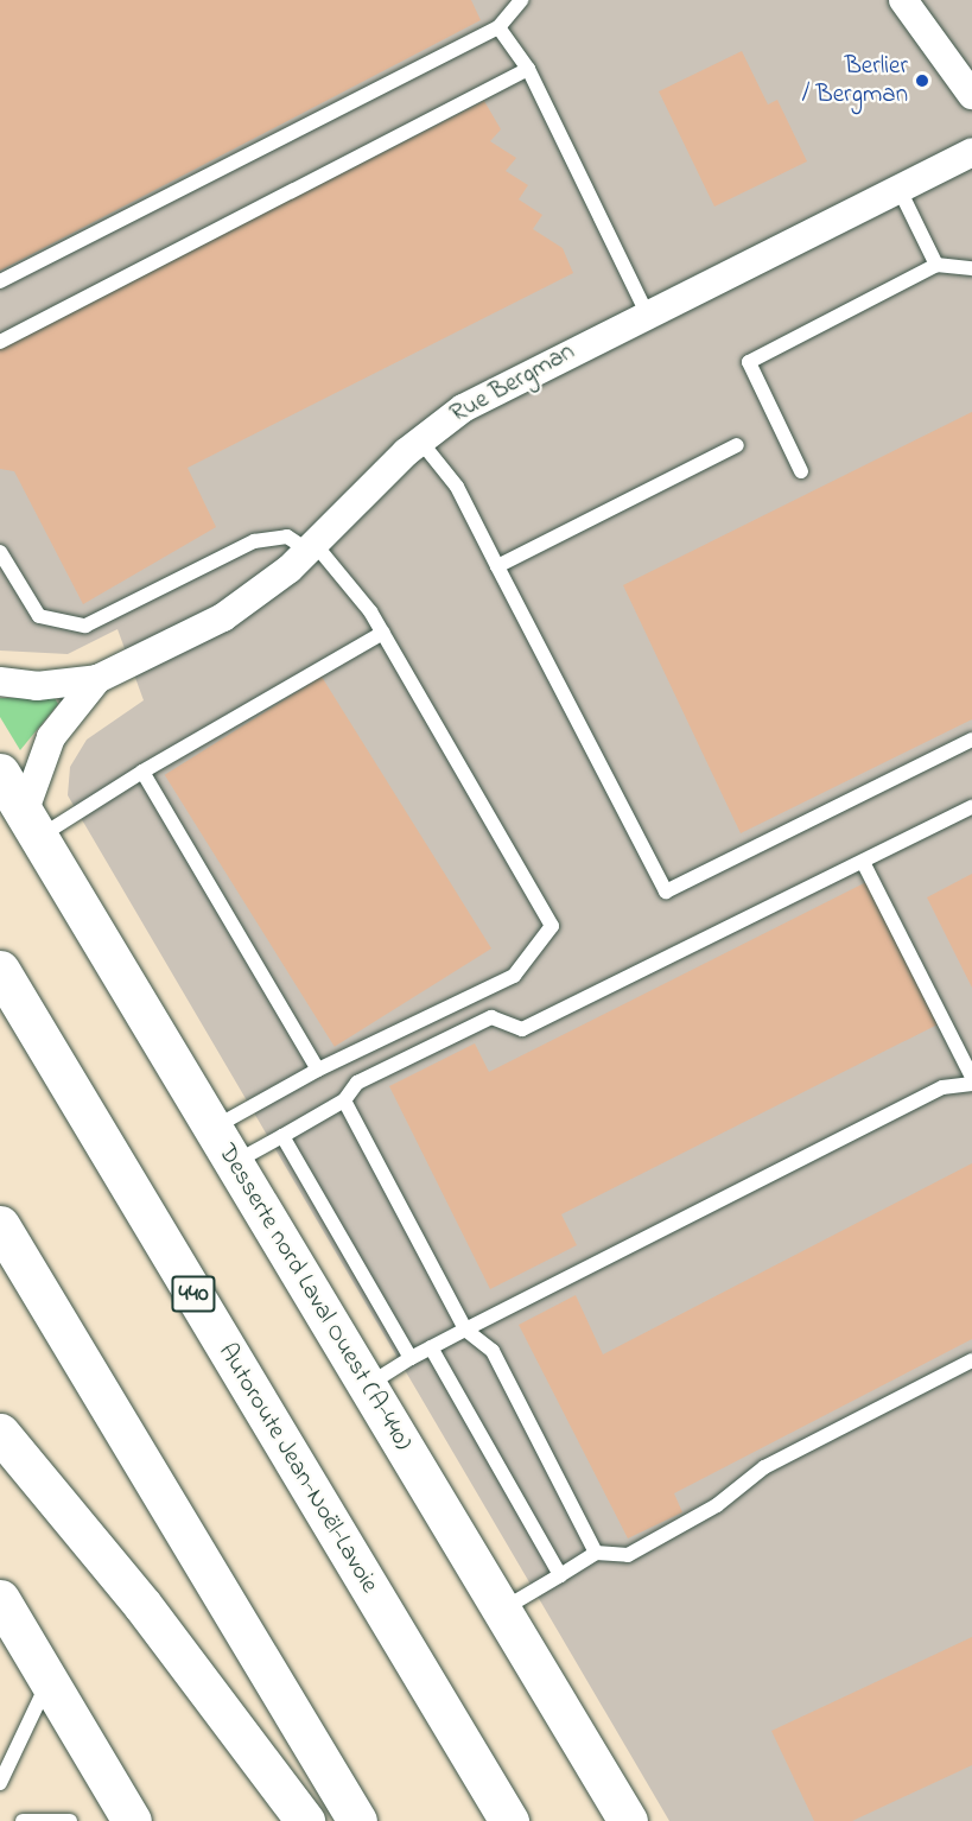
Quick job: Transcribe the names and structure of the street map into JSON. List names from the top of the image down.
{
  "streets": {
    "main road": ["440", "Desserte nord Laval Ouest (A-440)", "Autoroute Jean-Noël-Lavoie"],
    "street": ["Rue Bergman"]
  },
  "crossings": [
    ["Rue Bergman", "Desserte nord Laval Ouest (A-440)"]
  ],
  "places": ["Berlier / Bergman"]
}
